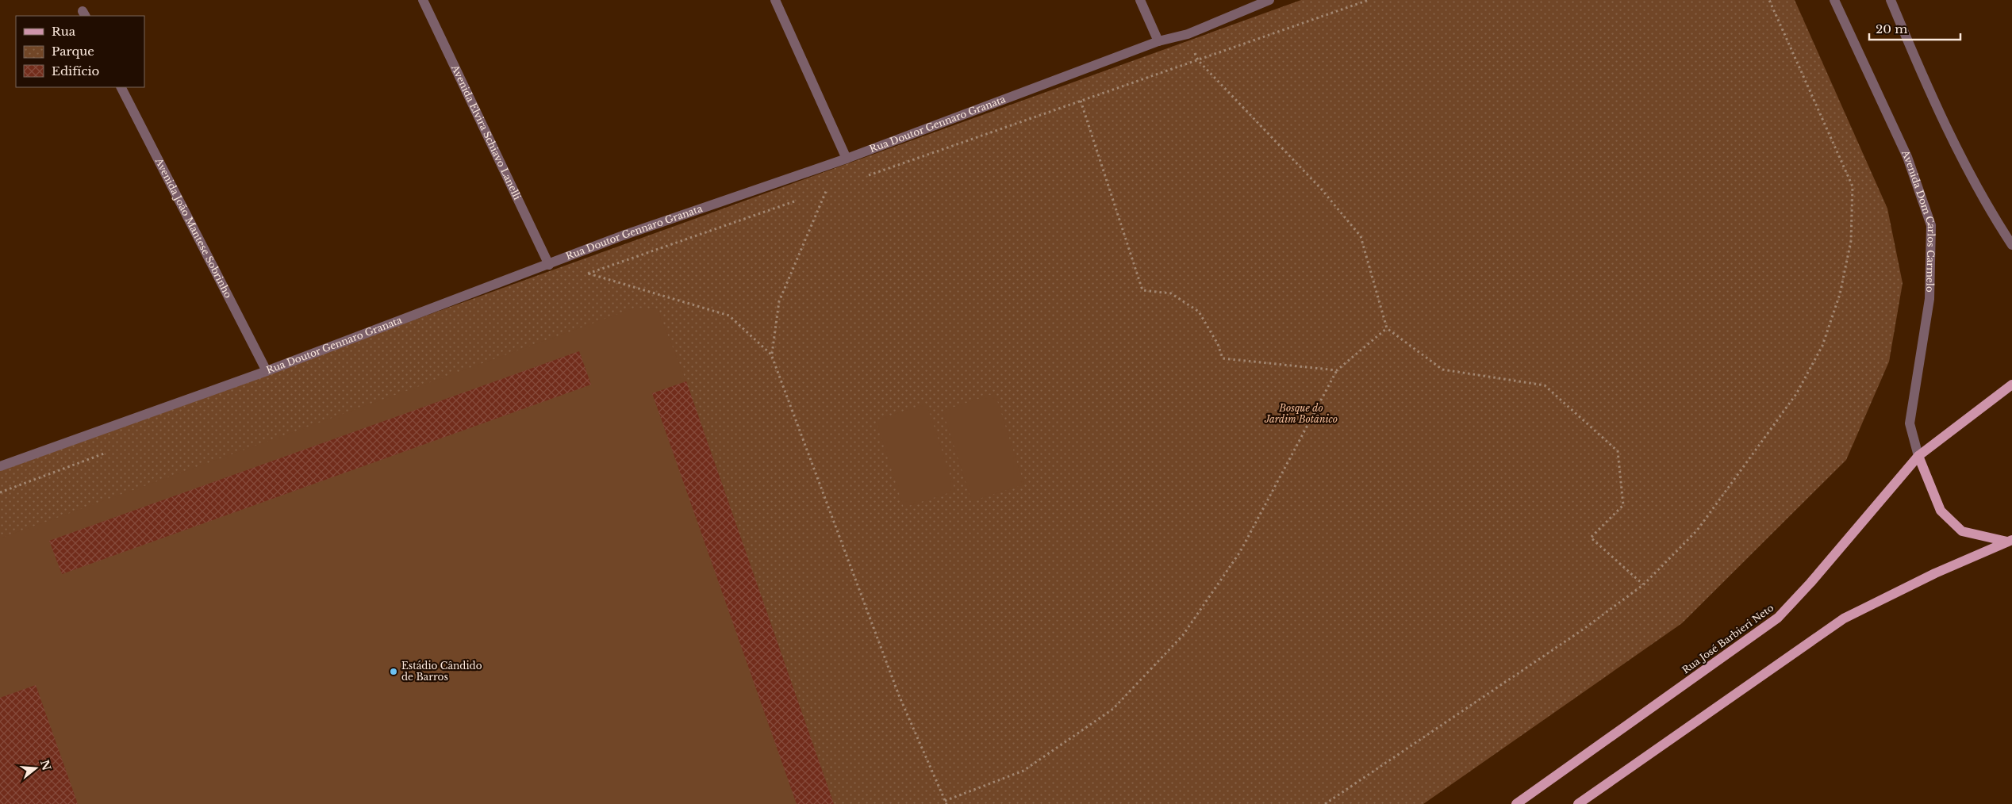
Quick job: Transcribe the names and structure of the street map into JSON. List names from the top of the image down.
{
  "streets": {
    "main road": ["Rua José Barbieri Neto"],
    "street": [
      "Rua Doutor Gennaro Granata",
      "Avenida Elvira Schiavo Lanelli",
      "Avenida Dom Carlos Carmelo",
      "Avenida João Mantese Sobrinho"
    ]
  },
  "crossings": [
    ["Rua Doutor Gennaro Granata", "Avenida Elvira Schiavo Lanelli"],
    ["Rua Doutor Gennaro Granata", "Avenida João Mantese Sobrinho"],
    ["Avenida Dom Carlos Carmelo", "Rua José Barbieri Neto"]
  ],
  "parks": ["Bosque do Jardim Botânico"],
  "places": ["Estádio Cândido de Barros"],
  "legend": ["Rua", "Parque", "Edifício"],
  "scale_bar": "20 m",
  "north": "right"
}
